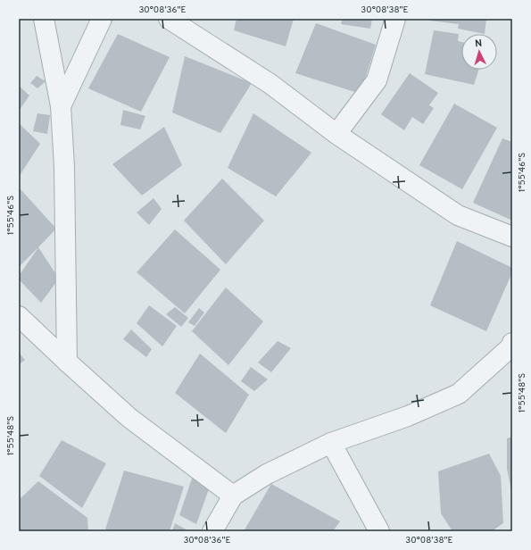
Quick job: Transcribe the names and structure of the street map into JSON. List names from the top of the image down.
{
  "north": "top",
  "coordinates": [
    "30°08'36\"E",
    "30°08'38\"E",
    "1°55'46\"S",
    "1°55'48\"S"
  ]
}
